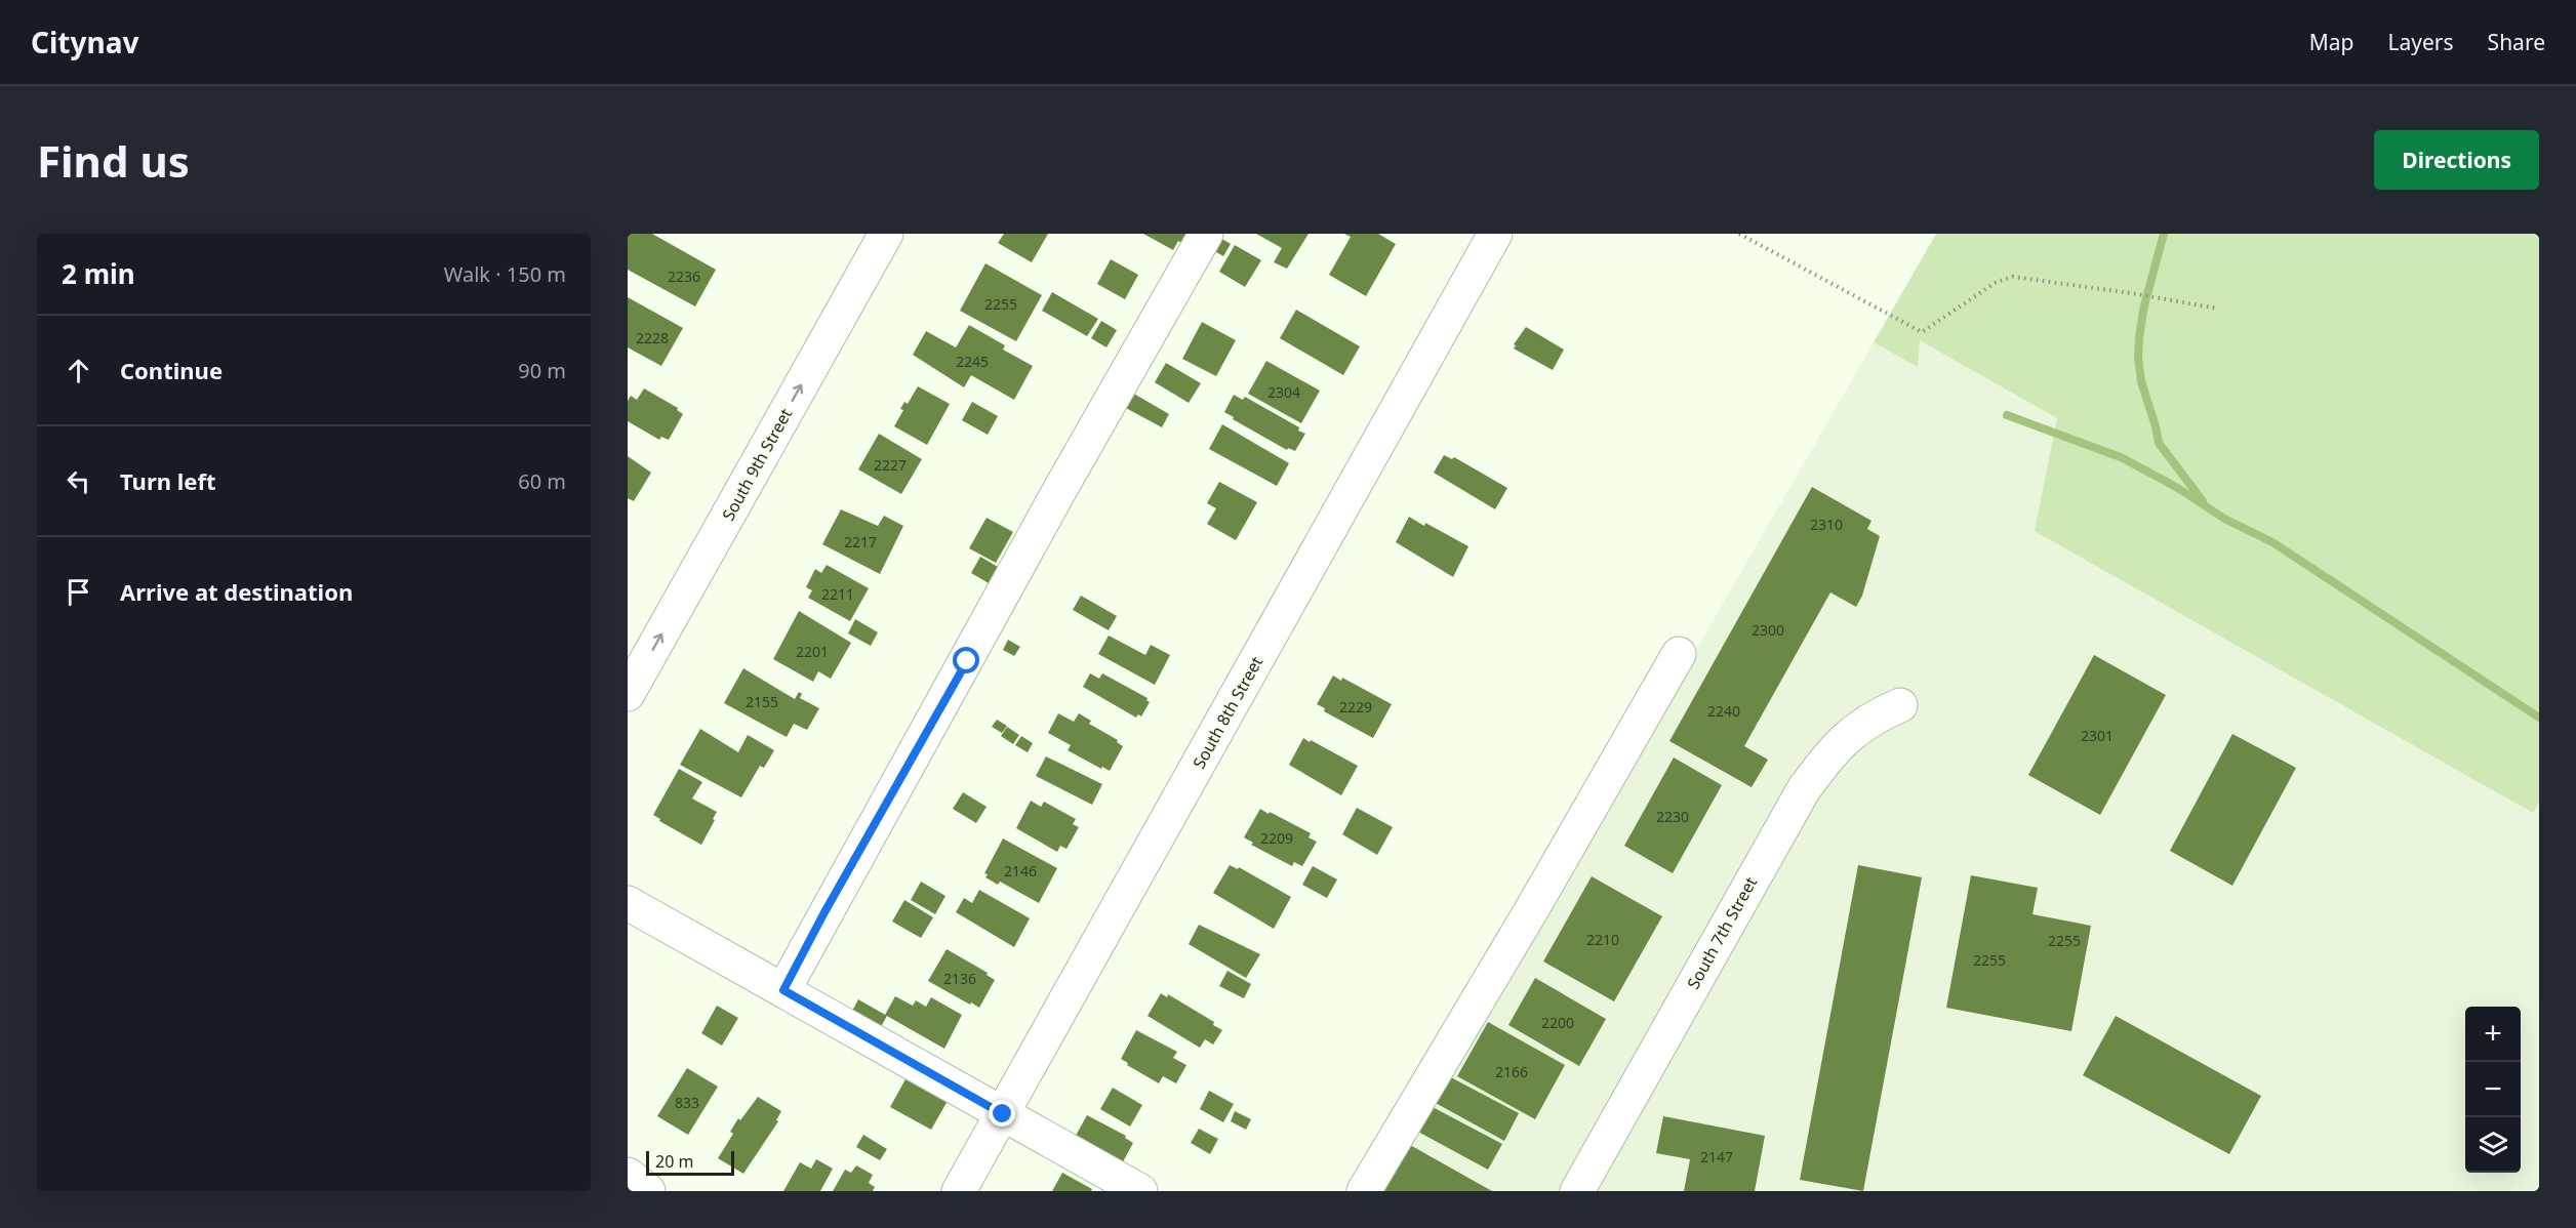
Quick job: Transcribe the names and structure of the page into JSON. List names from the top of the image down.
{
  "streets": {
    "street": ["South 9th Street", "South 8th Street", "South 7th Street"]
  },
  "house_numbers": [
    "2236",
    "2255",
    "2228",
    "2245",
    "2304",
    "2227",
    "2310",
    "2217",
    "2211",
    "2300",
    "2201",
    "2155",
    "2229",
    "2240",
    "2301",
    "2230",
    "2209",
    "2146",
    "2210",
    "2255",
    "2255",
    "2136",
    "2200",
    "2166",
    "833",
    "2147"
  ],
  "scale_bar": "20 m",
  "page": {
    "header": "Citynav",
    "nav": ["Map", "Layers", "Share"],
    "buttons": "Directions",
    "title": "Find us",
    "heading": ["2 min", "Walk · 150 m"],
    "list": [
      ["Continue", "90 m"],
      ["Turn left", "60 m"],
      "Arrive at destination"
    ],
    "map_buttons": ["+", "−"],
    "scale": "20 m"
  }
}
